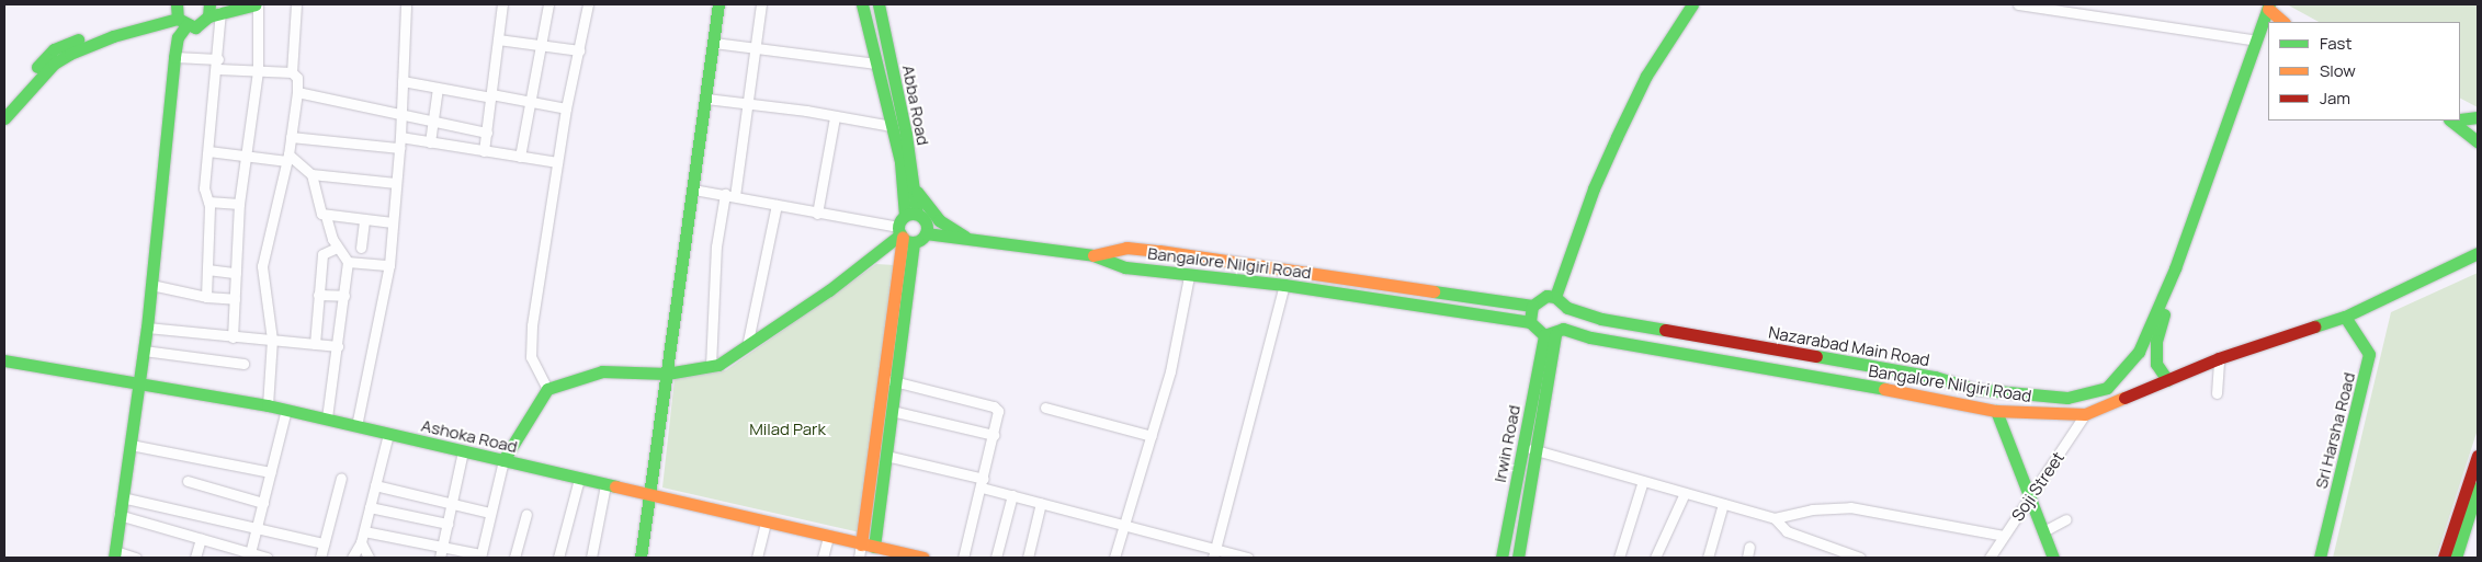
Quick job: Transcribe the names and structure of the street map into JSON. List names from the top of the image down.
{
  "streets": {
    "main road": [
      "Abba Road",
      "Bangalore Nilgiri Road",
      "Nazarabad Main Road",
      "Sri Harsha Road",
      "Ashoka Road",
      "Irwin Road"
    ],
    "street": ["Soji Street"]
  },
  "crossings": [
    ["Bangalore Nilgiri Road", "Sri Harsha Road"],
    ["Bangalore Nilgiri Road", "Irwin Road"],
    ["Bangalore Nilgiri Road", "Soji Street"]
  ],
  "parks": ["Milad Park"],
  "legend": ["Fast", "Slow", "Jam"]
}
